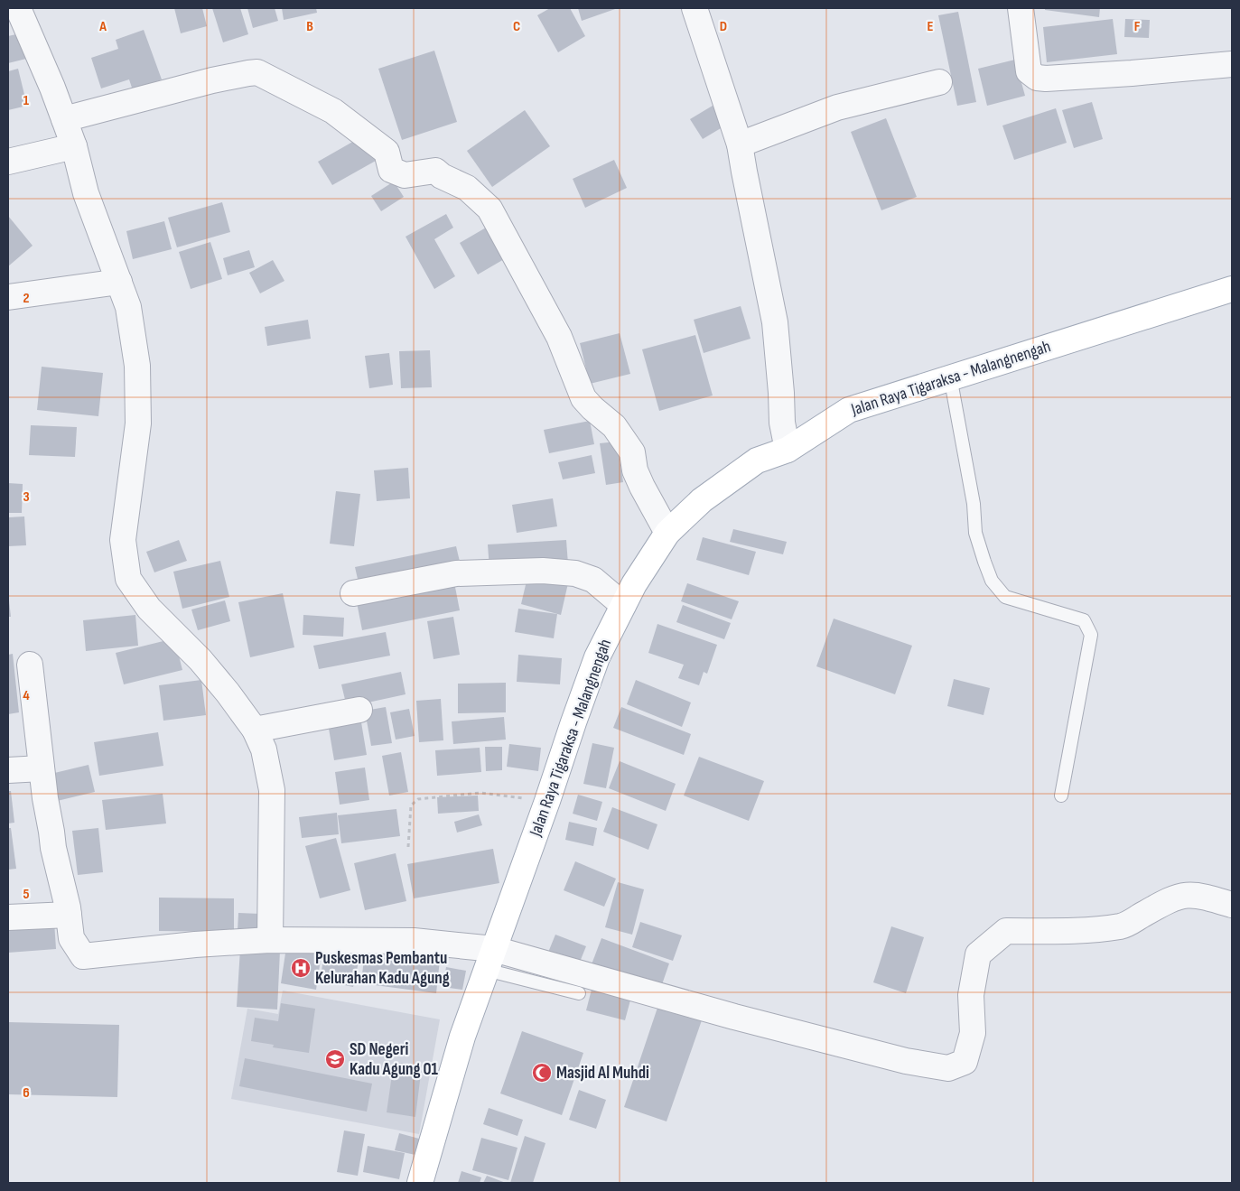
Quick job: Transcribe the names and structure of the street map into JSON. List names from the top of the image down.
{
  "streets": {
    "main road": ["Jalan Raya Tigaraksa - Malangnengah"]
  },
  "places": {
    "hospital": ["Puskesmas Pembantu Kelurahan Kadu Agung"],
    "school or university": ["SD Negeri Kadu Agung 01"],
    "mosque": ["Masjid Al Muhdi"]
  },
  "grid": {
    "columns": [
      "A",
      "B",
      "C",
      "D",
      "E",
      "F"
    ],
    "rows": [
      "1",
      "2",
      "3",
      "4",
      "5",
      "6"
    ]
  }
}
